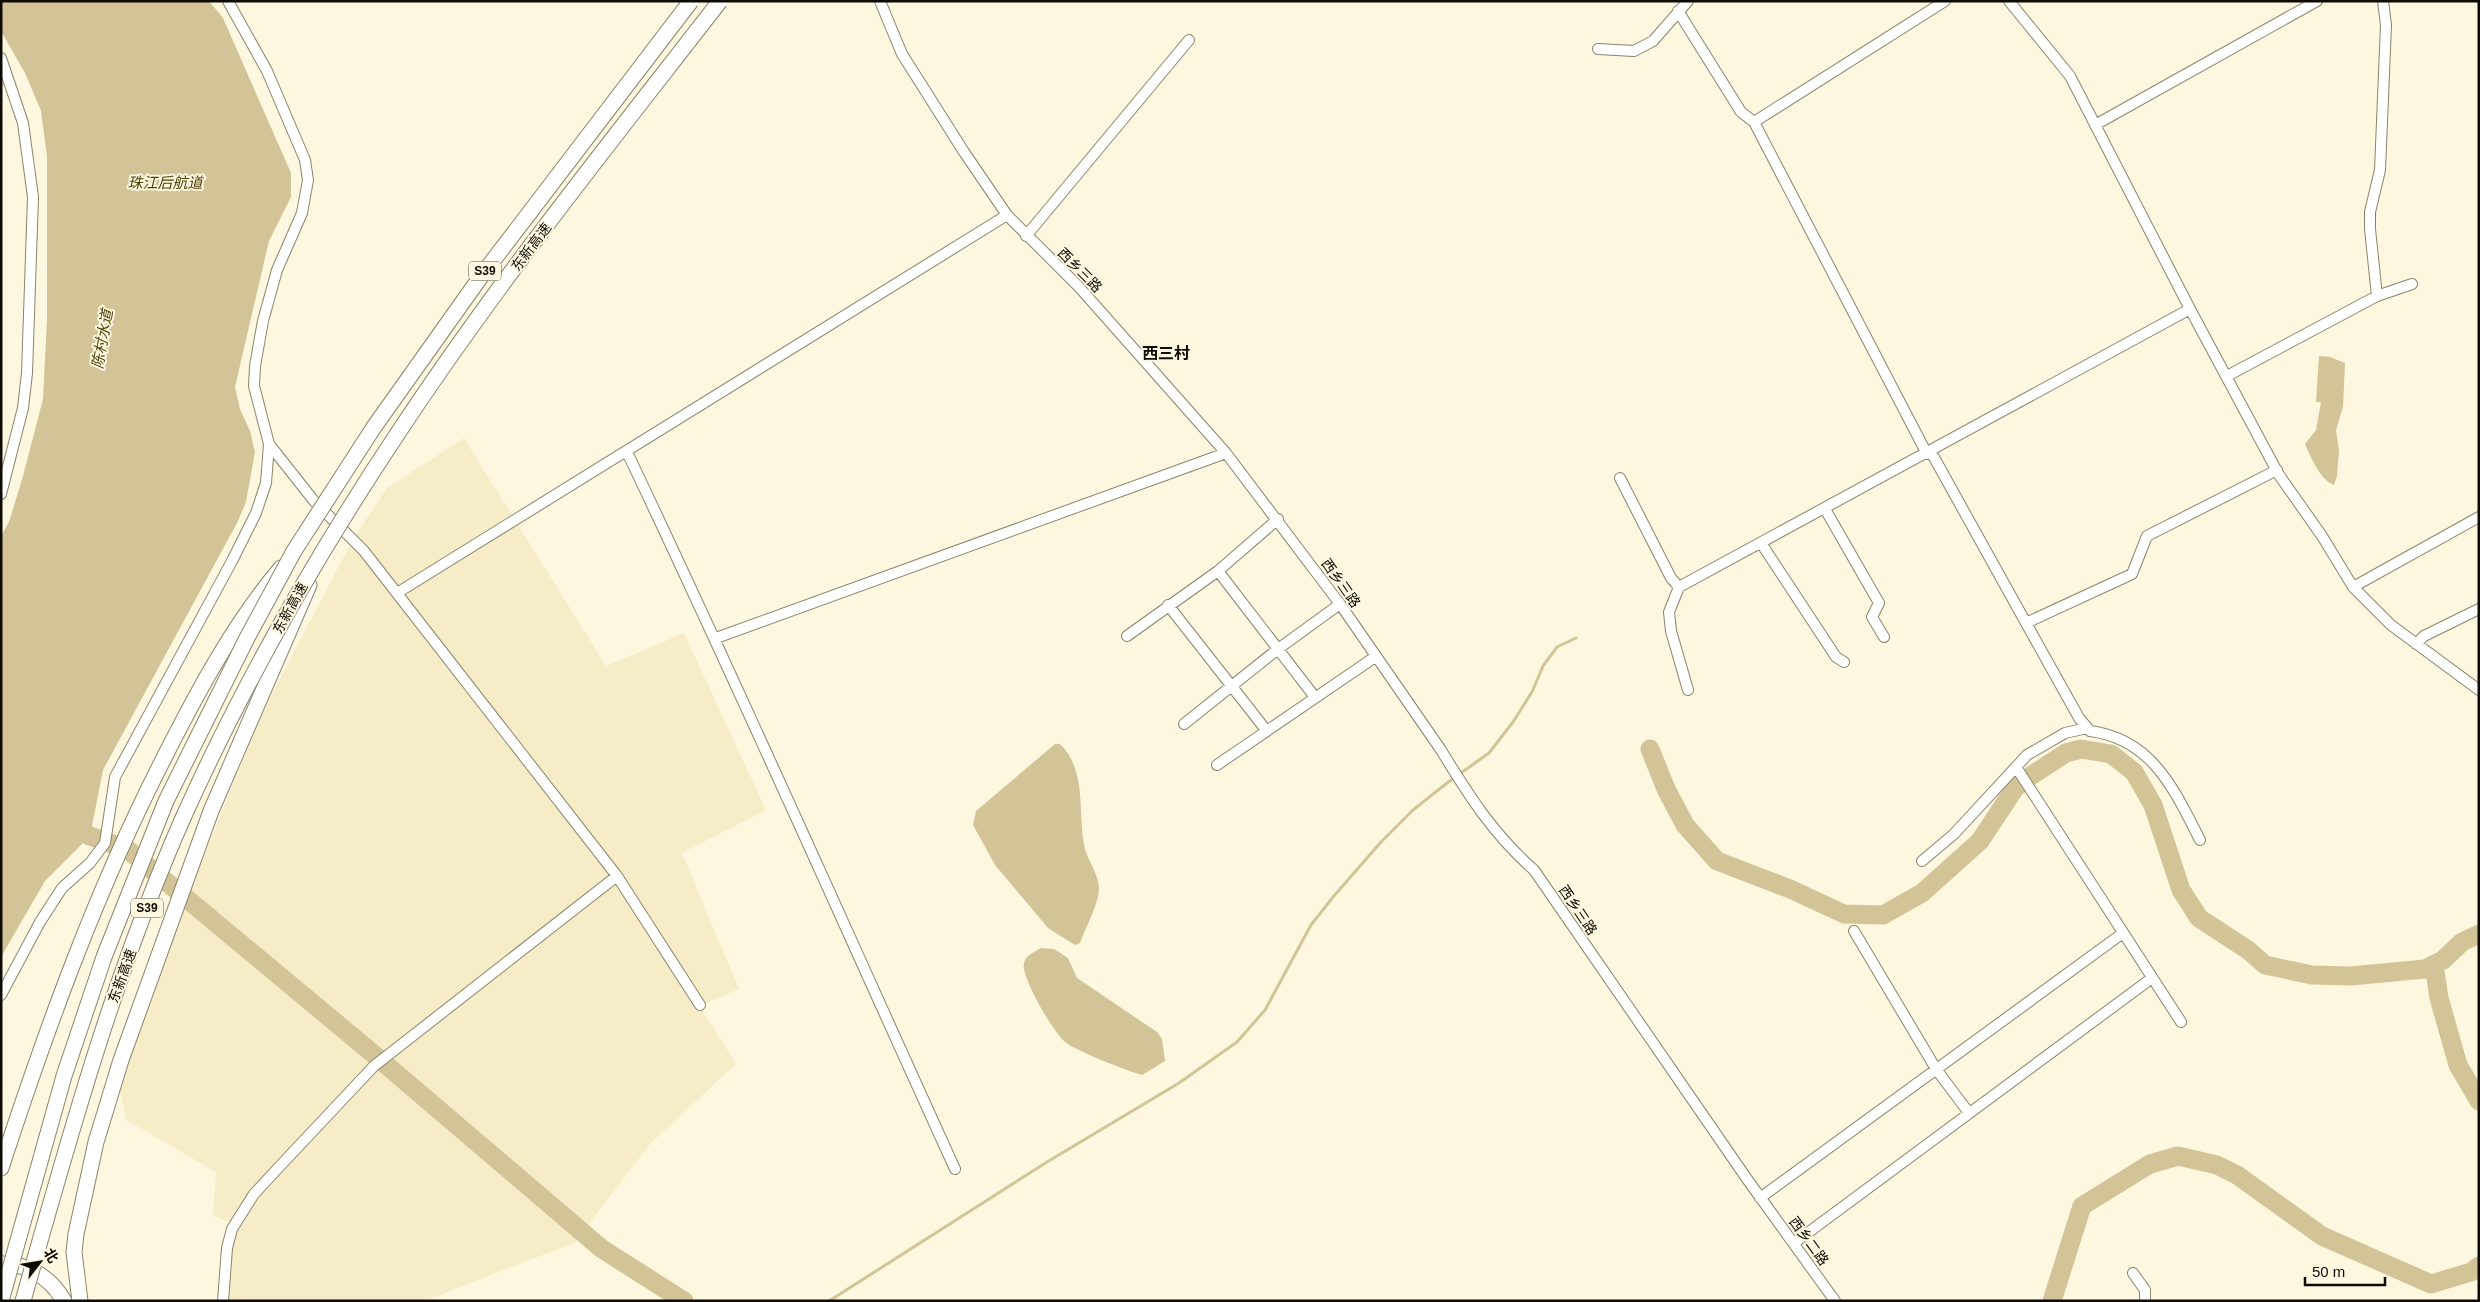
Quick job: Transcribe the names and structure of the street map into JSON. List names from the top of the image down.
{
  "streets": {
    "highway": ["东新高速", "S39"],
    "street": ["西乡三路", "西乡二路"]
  },
  "crossings": [
    ["西乡三路", "西乡二路"]
  ],
  "districts": ["西三村"],
  "water": ["珠江后航道", "陈村水道"],
  "scale_bar": "50 m",
  "north": "top right"
}
